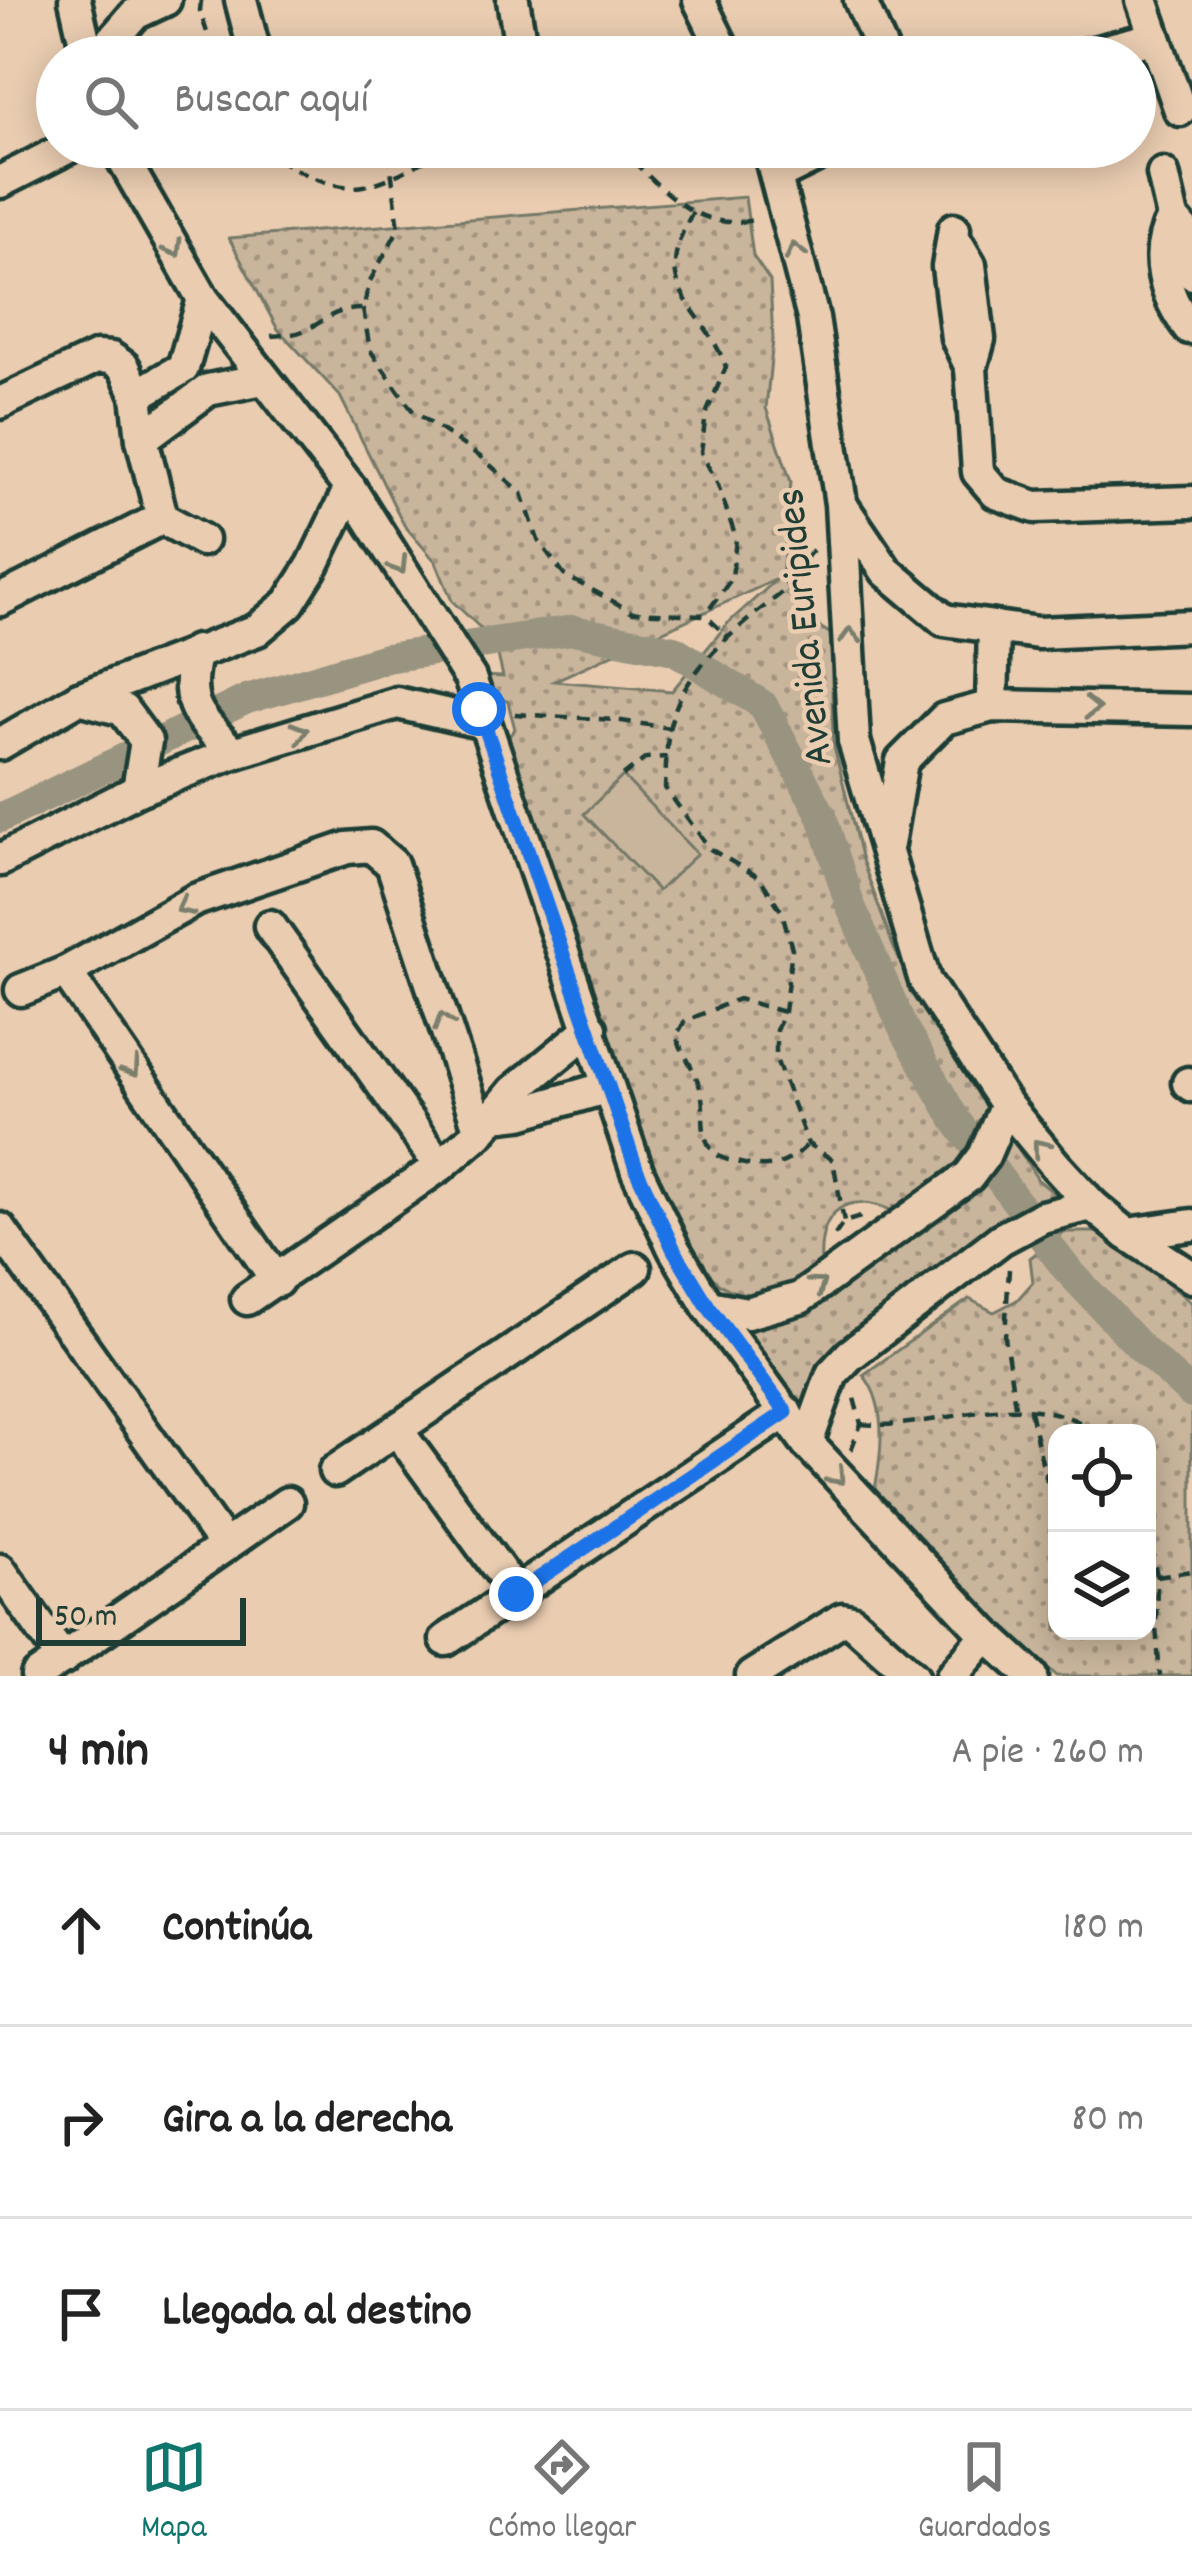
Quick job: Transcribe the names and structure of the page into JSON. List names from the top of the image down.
{
  "streets": {
    "street": ["Avenida Euripides"]
  },
  "one_way": ["Avenida Euripides"],
  "scale_bar": "50 m",
  "page": {
    "search": "Buscar aquí",
    "scale": "50 m",
    "heading": ["4 min", "A pie · 260 m"],
    "list": [
      ["Continúa", "180 m"],
      ["Gira a la derecha", "80 m"],
      "Llegada al destino"
    ],
    "nav": ["Mapa", "Cómo llegar", "Guardados"]
  }
}
